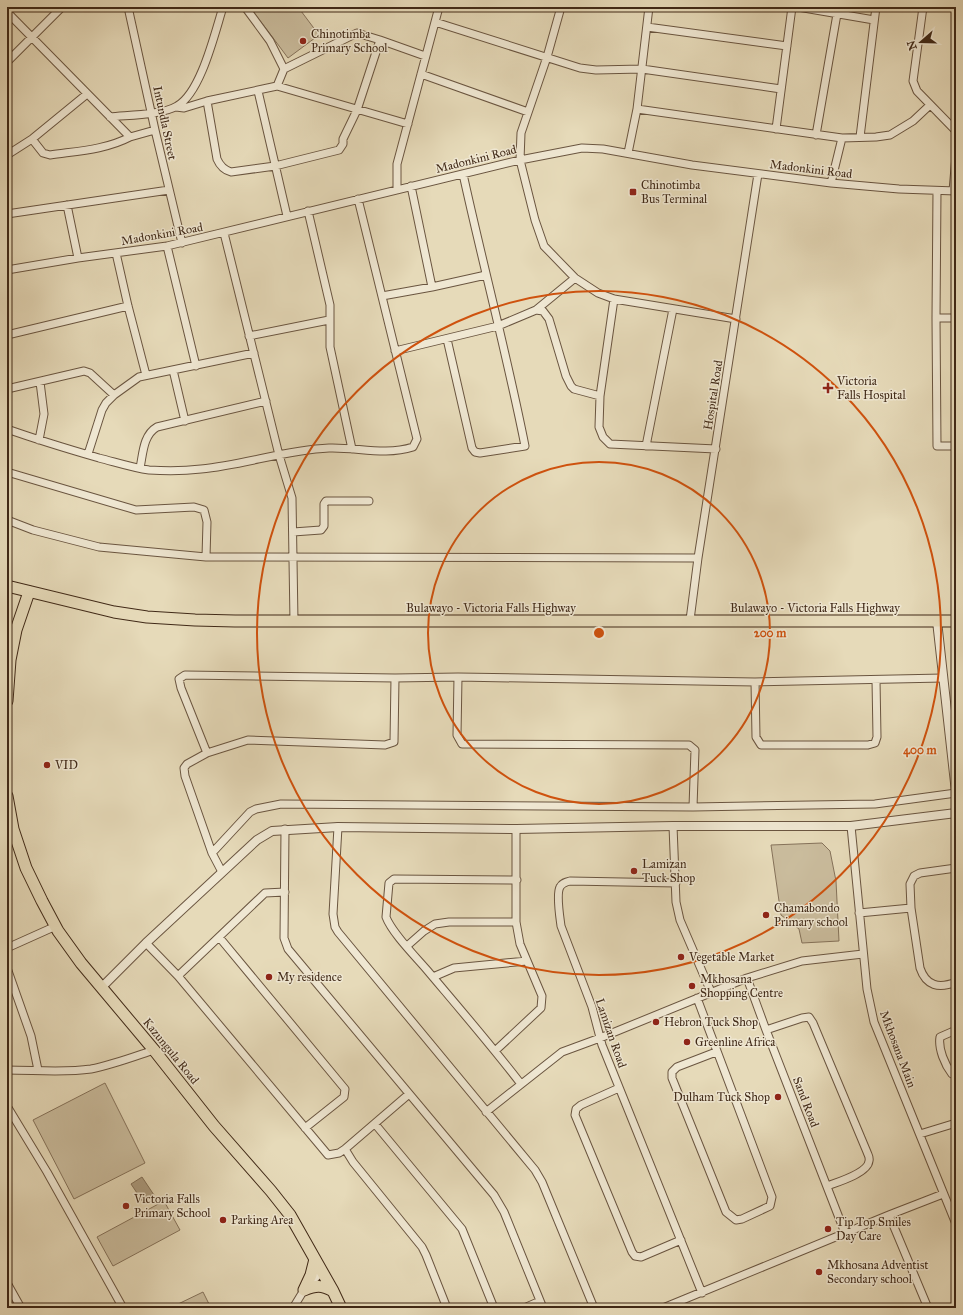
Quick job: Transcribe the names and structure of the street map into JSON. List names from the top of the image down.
{
  "streets": {
    "main road": ["Bulawayo - Victoria Falls Highway", "Kazungula Road"],
    "street": [
      "Intundla Street",
      "Madonkini Road",
      "Hospital Road",
      "Lamizan Road",
      "Mkhosana Main",
      "Sand Road"
    ]
  },
  "crossings": [
    ["Intundla Street", "Madonkini Road"],
    ["Madonkini Road", "Hospital Road"],
    ["Hospital Road", "Bulawayo - Victoria Falls Highway"]
  ],
  "places": {
    "other": [
      "Chinotimba Primary School",
      "VID",
      "Lamizan Tuck Shop",
      "Chamabondo Primary school",
      "Vegetable Market",
      "My residence",
      "Mkhosana Shopping Centre",
      "Hebron Tuck Shop",
      "Greenline Africa",
      "Dulham Tuck Shop",
      "Victoria Falls Primary School",
      "Parking Area",
      "Tip Top Smiles Day Care",
      "Mkhosana Adventist Secondary school"
    ],
    "transit": ["Chinotimba Bus Terminal"],
    "health": ["Victoria Falls Hospital"]
  },
  "north": "left",
  "rings": ["200 m", "400 m"]
}
